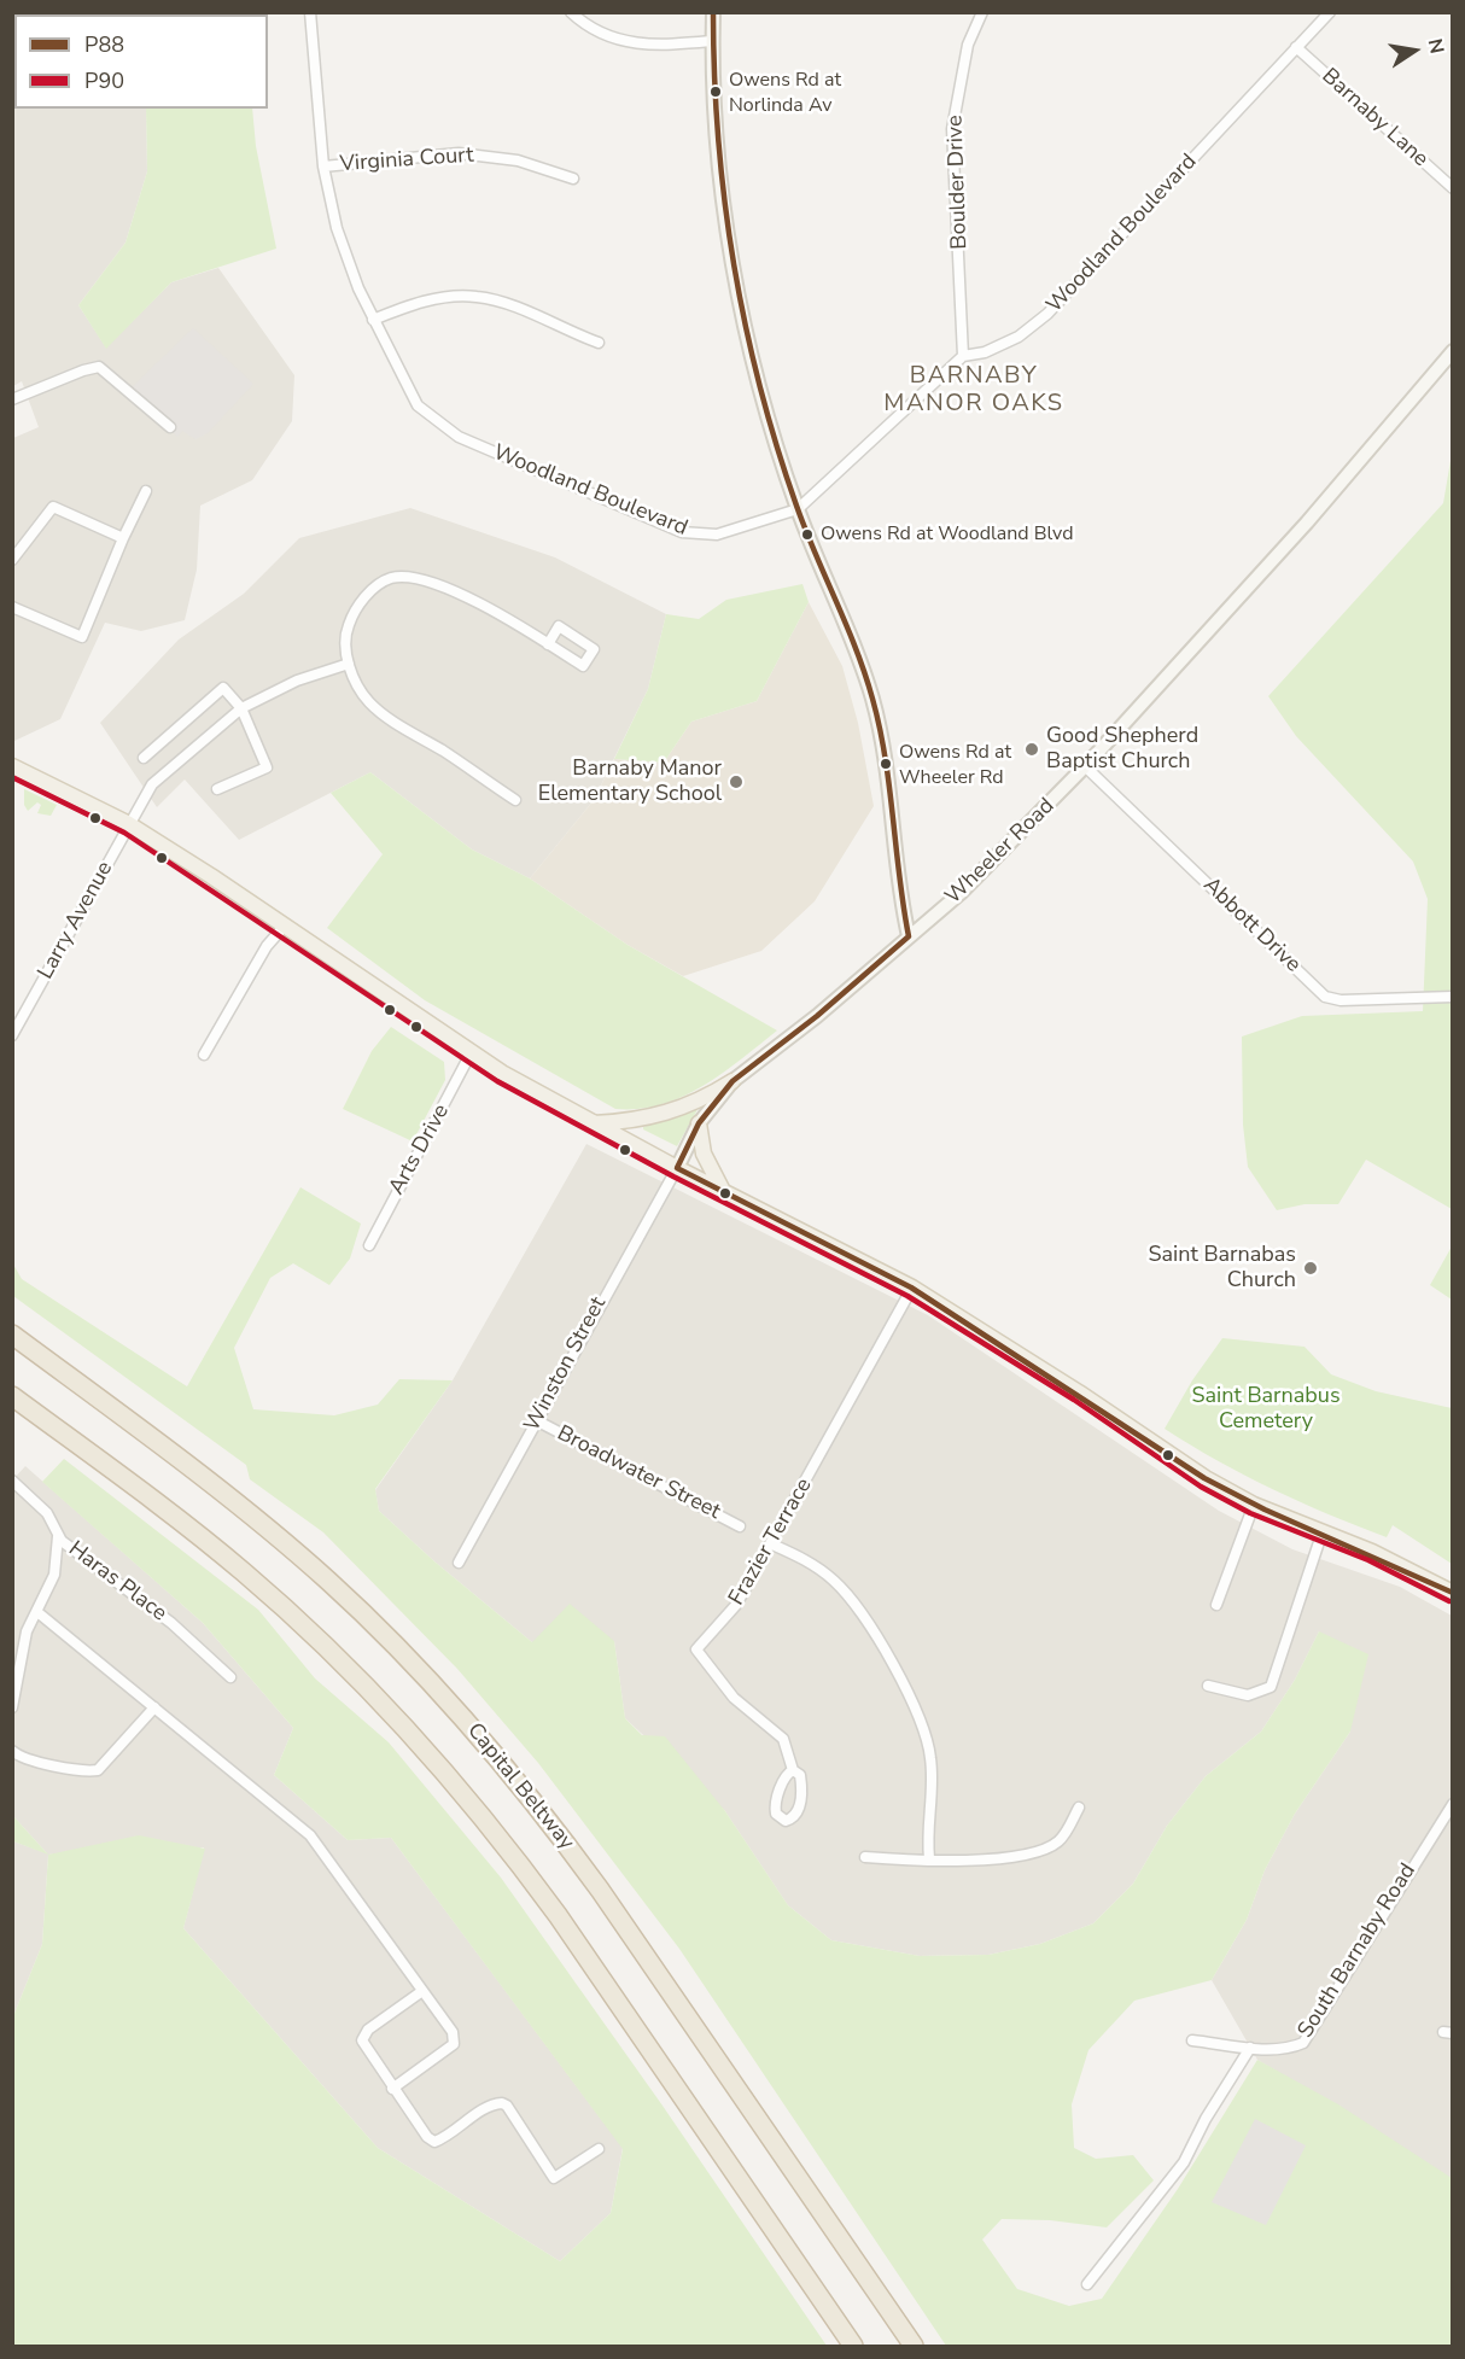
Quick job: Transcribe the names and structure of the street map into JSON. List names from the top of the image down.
{
  "streets": {
    "highway": ["Capital Beltway"],
    "main road": ["Wheeler Road"],
    "street": [
      "Barnaby Lane",
      "Virginia Court",
      "Boulder Drive",
      "Woodland Boulevard",
      "Larry Avenue",
      "Abbott Drive",
      "Arts Drive",
      "Winston Street",
      "Broadwater Street",
      "Frazier Terrace",
      "Haras Place",
      "South Barnaby Road"
    ]
  },
  "crossings": [
    ["Barnaby Lane", "Woodland Boulevard"],
    ["Virginia Court", "Woodland Boulevard"],
    ["Boulder Drive", "Woodland Boulevard"],
    ["Wheeler Road", "Abbott Drive"],
    ["Wheeler Road", "Winston Street"],
    ["Winston Street", "Broadwater Street"]
  ],
  "districts": ["BARNABY MANOR OAKS"],
  "parks": ["Saint Barnabus Cemetery"],
  "places": [
    "Owens Rd at Norlinda Av",
    "Owens Rd at Woodland Blvd",
    "Good Shepherd Baptist Church",
    "Owens Rd at Wheeler Rd",
    "Barnaby Manor Elementary School",
    "Saint Barnabas Church"
  ],
  "lines": ["transit line P88", "transit line P90"],
  "legend": ["P88", "P90"],
  "north": "right"
}
